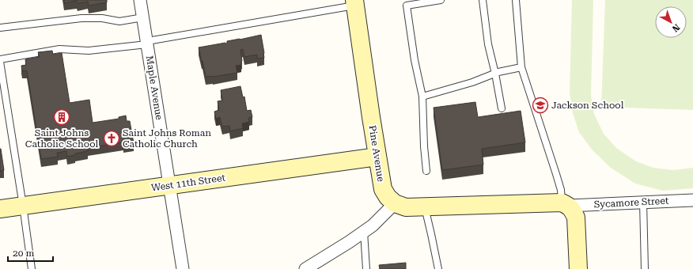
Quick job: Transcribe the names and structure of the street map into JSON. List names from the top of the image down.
{
  "streets": {
    "street": [
      "Maple Avenue",
      "Pine Avenue",
      "West 11th Street",
      "Sycamore Street"
    ]
  },
  "crossings": [
    ["Maple Avenue", "West 11th Street"],
    ["Pine Avenue", "West 11th Street"]
  ],
  "places": {
    "school or university": ["Jackson School"],
    "building": ["Saint Johns Catholic School"],
    "church": ["Saint Johns Roman Catholic Church"]
  },
  "scale_bar": "20 m",
  "north": "bottom right"
}
